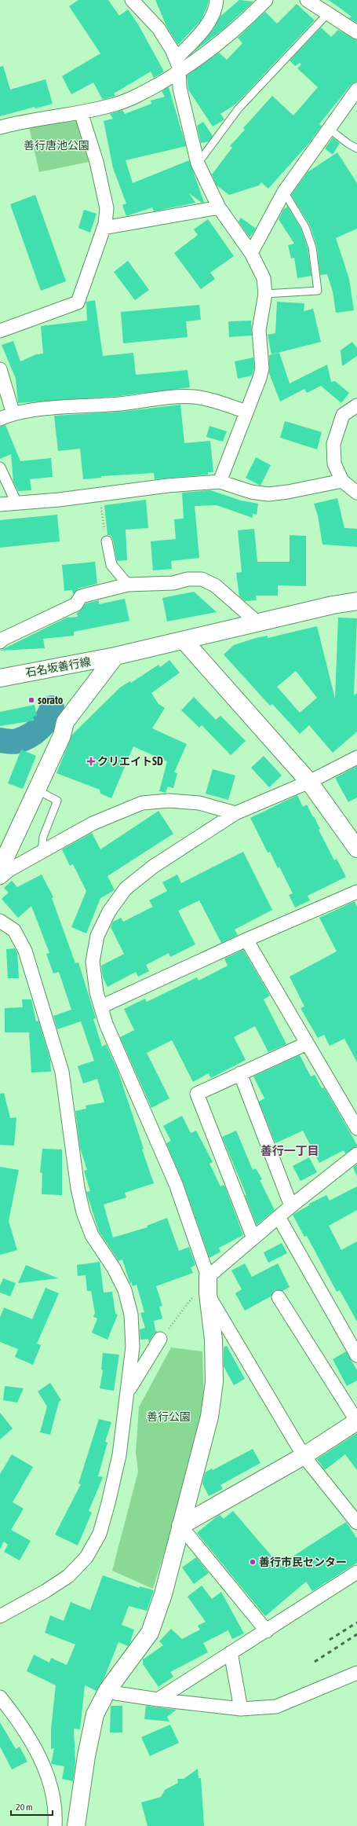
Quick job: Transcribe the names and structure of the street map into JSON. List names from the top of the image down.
{
  "streets": {
    "street": ["石名坂善行線"]
  },
  "districts": ["善行一丁目"],
  "parks": ["善行唐池公園", "善行公園"],
  "places": {
    "other": ["sorato", "善行市民センター"],
    "health": ["クリエイトSD"]
  },
  "scale_bar": "20 m"
}
